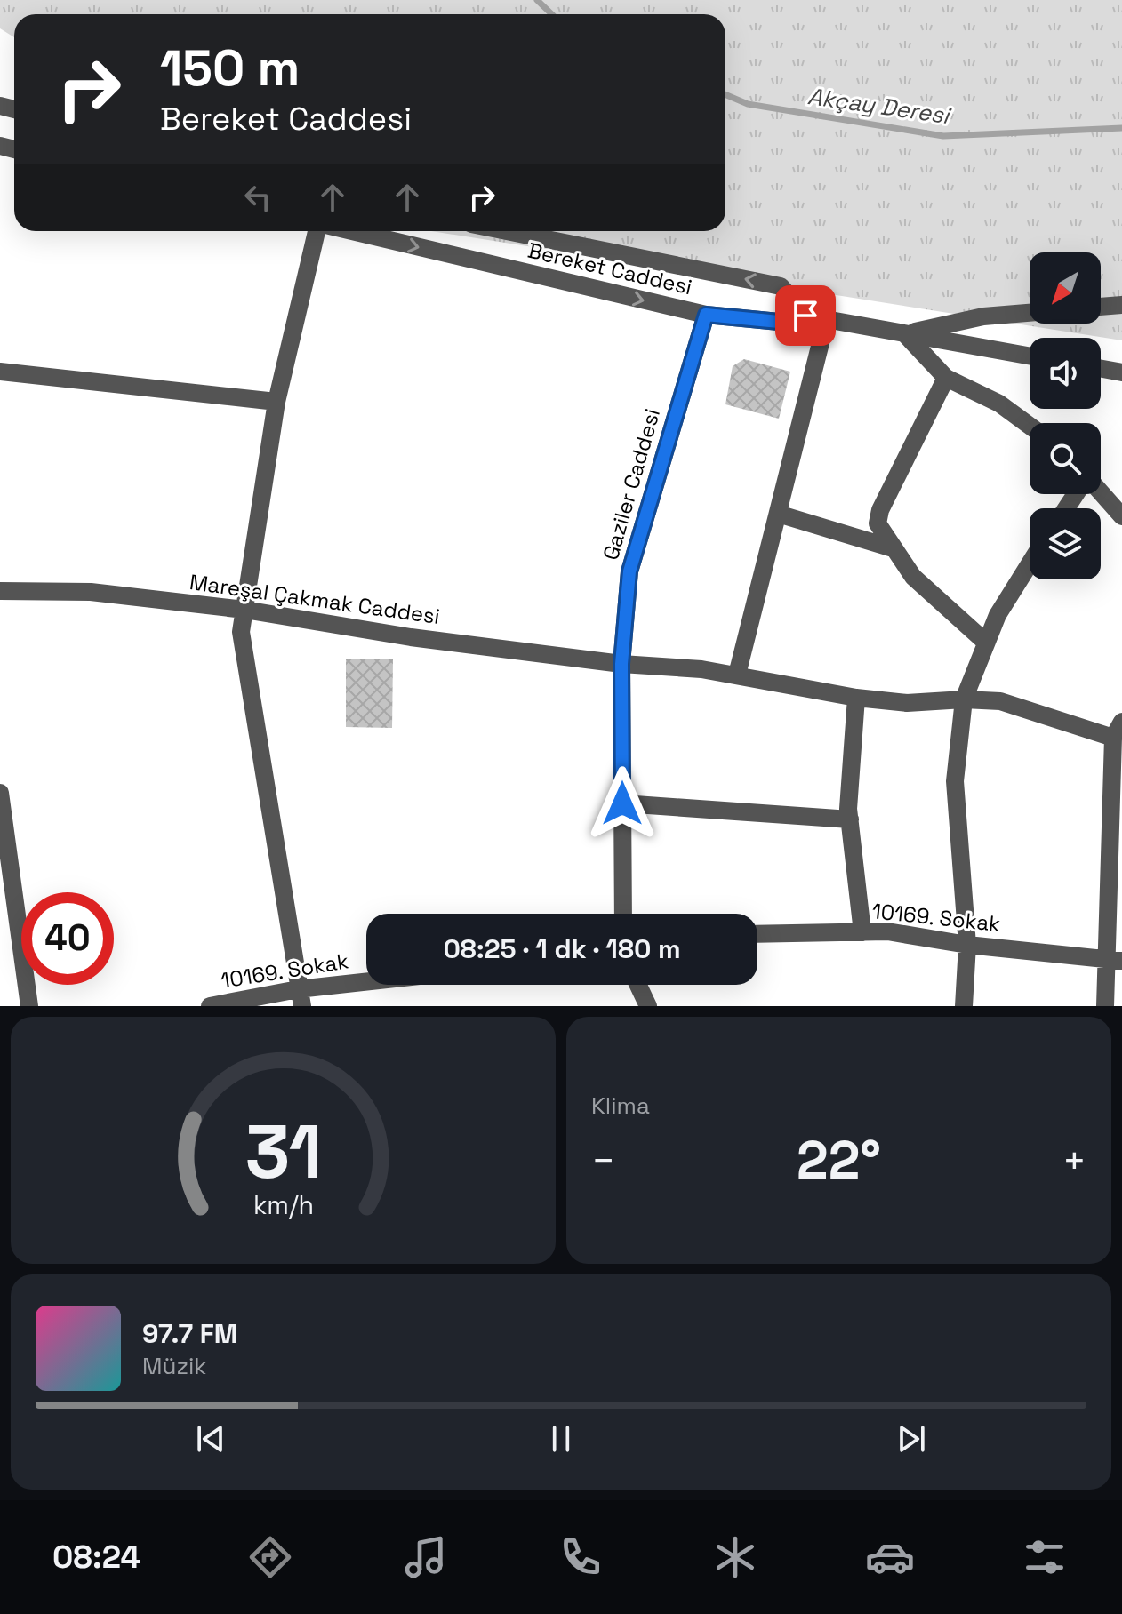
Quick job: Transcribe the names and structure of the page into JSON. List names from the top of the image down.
{
  "streets": {
    "street": [
      "Bereket Caddesi",
      "Gaziler Caddesi",
      "Mareşal Çakmak Caddesi",
      "10169. Sokak"
    ]
  },
  "crossings": [
    ["Bereket Caddesi", "Gaziler Caddesi"],
    ["Gaziler Caddesi", "Mareşal Çakmak Caddesi"]
  ],
  "water": ["Akçay Deresi"],
  "north": "bottom left",
  "page": {
    "turn": ["150 m", "Bereket Caddesi"],
    "limit": "40",
    "trip": "08:25 · 1 dk · 180 m",
    "tile": "Klima",
    "heat": ["−", "22°", "+"],
    "song": ["97.7 FM", "Müzik"],
    "tabs": "08:24",
    "gauge": ["31", "km/h"]
  }
}
